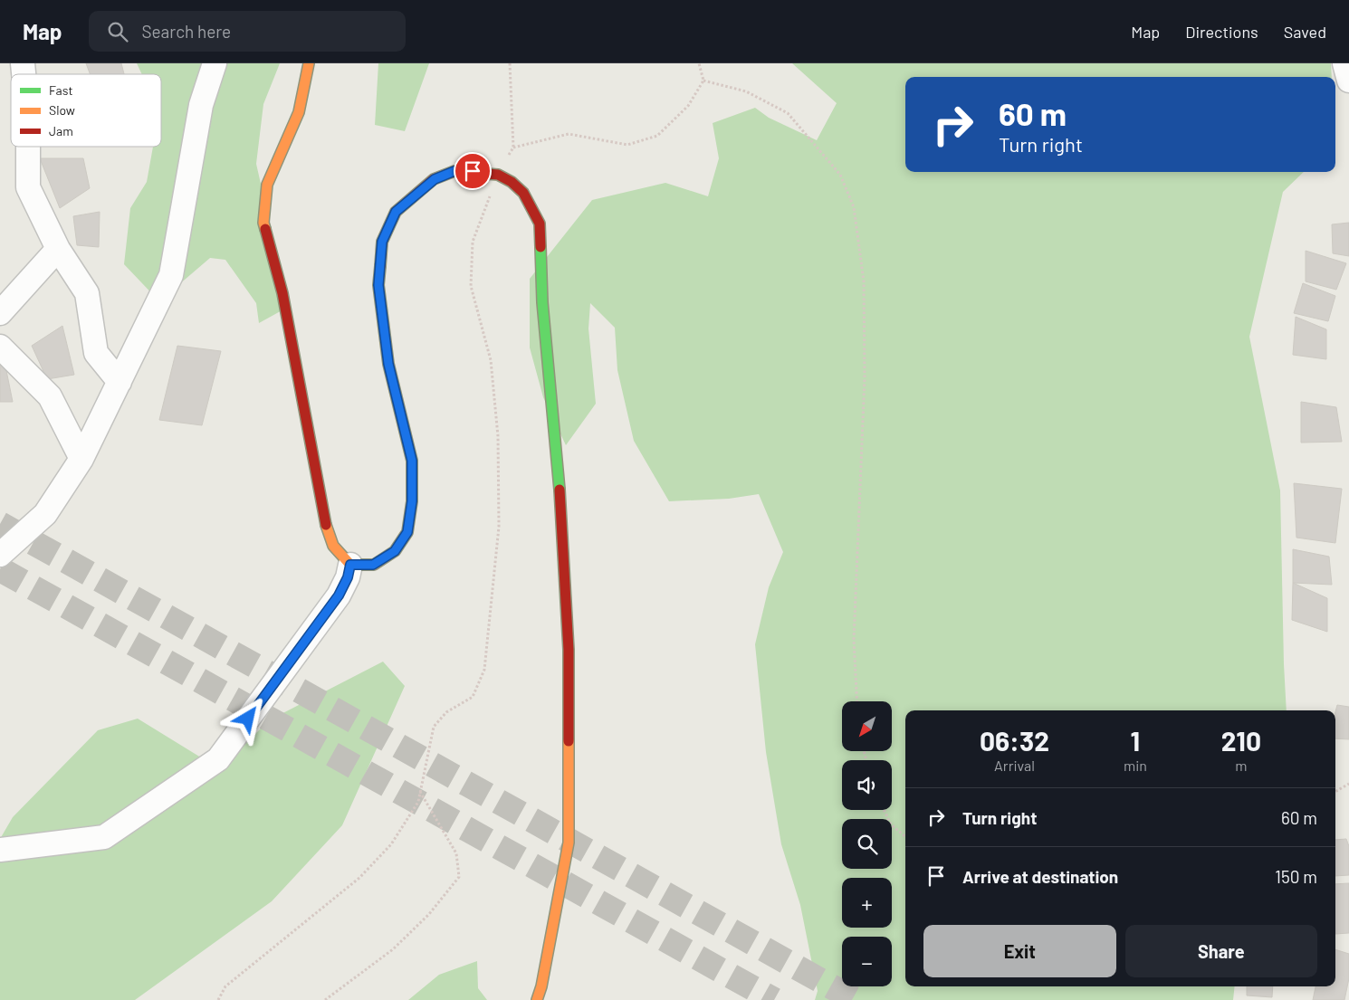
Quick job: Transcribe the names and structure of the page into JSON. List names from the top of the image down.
{
  "legend": ["Fast", "Slow", "Jam"],
  "north": "bottom left",
  "page": {
    "header": "Map",
    "search": "Search here",
    "nav": ["Map", "Directions", "Saved"],
    "turn": ["60 m", "Turn right"],
    "map_buttons": ["+", "−"],
    "eta": [
      "06:32",
      "Arrival",
      "1",
      "min",
      "210",
      "m"
    ],
    "list": [
      {
        "name": "Turn right",
        "value": "60 m"
      },
      {
        "name": "Arrive at destination",
        "value": "150 m"
      }
    ],
    "buttons": ["Exit", "Share"]
  }
}
